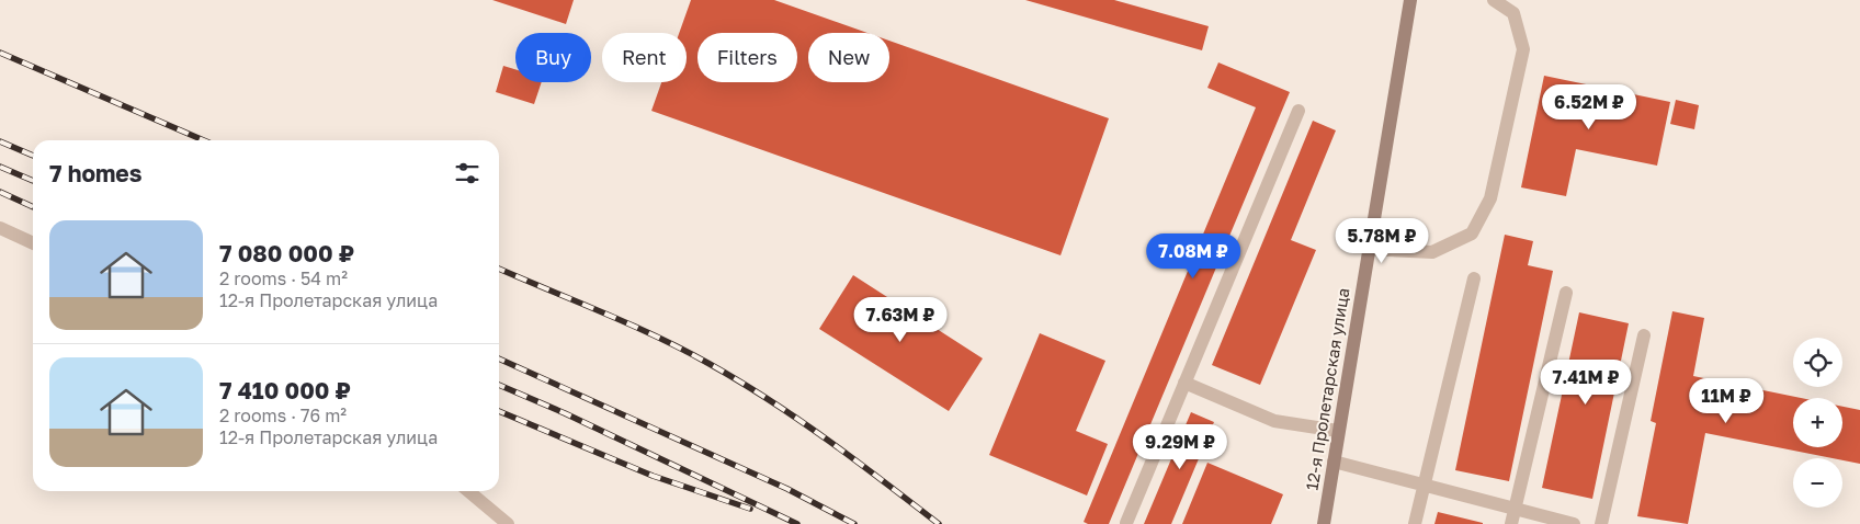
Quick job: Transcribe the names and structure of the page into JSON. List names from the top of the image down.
{
  "streets": {
    "main road": ["12-я Пролетарская улица"]
  },
  "page": {
    "chip": [
      "Buy",
      "Rent",
      "Filters",
      "New"
    ],
    "price": [
      "6.52M ₽",
      "5.78M ₽",
      "7.08M ₽",
      "7.63M ₽",
      "7.41M ₽",
      "11M ₽",
      "9.29M ₽"
    ],
    "heading": "7 homes",
    "list": [
      {
        "name": "7 080 000 ₽",
        "note": "2 rooms · 54 m² · 12-я Пролетарская улица"
      },
      {
        "name": "7 410 000 ₽",
        "note": "2 rooms · 76 m² · 12-я Пролетарская улица"
      }
    ],
    "map_buttons": ["+", "−"]
  }
}
